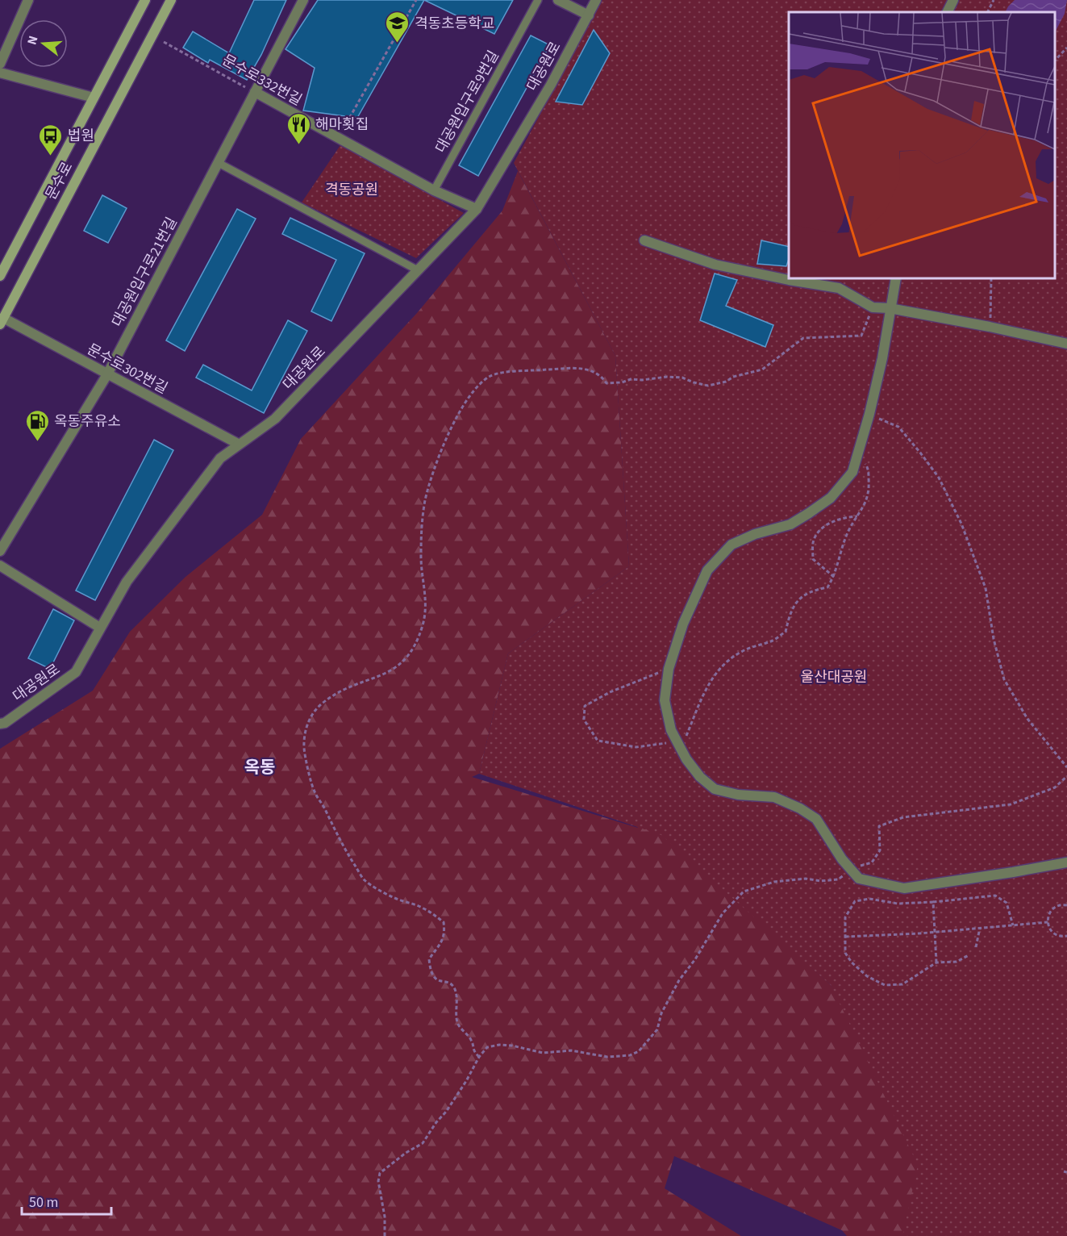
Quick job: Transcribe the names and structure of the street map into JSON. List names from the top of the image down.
{
  "streets": {
    "main road": ["문수로"],
    "street": [
      "대공원로",
      "문수로332번길",
      "대공원입구로21번길",
      "문수로302번길"
    ],
    "lane": ["대공원입구로9번길"]
  },
  "crossings": [
    ["대공원로", "문수로332번길"],
    ["대공원로", "문수로302번길"],
    ["문수로332번길", "대공원입구로9번길"],
    ["문수로332번길", "대공원입구로21번길"],
    ["문수로", "문수로302번길"],
    ["대공원입구로21번길", "문수로302번길"]
  ],
  "districts": ["옥동"],
  "parks": ["격동공원", "울산대공원"],
  "places": {
    "school or university": ["격동초등학교"],
    "restaurant": ["해마횟집"],
    "bus stop": ["법원"],
    "fuel station": ["옥동주유소"]
  },
  "scale_bar": "50 m",
  "north": "left"
}
